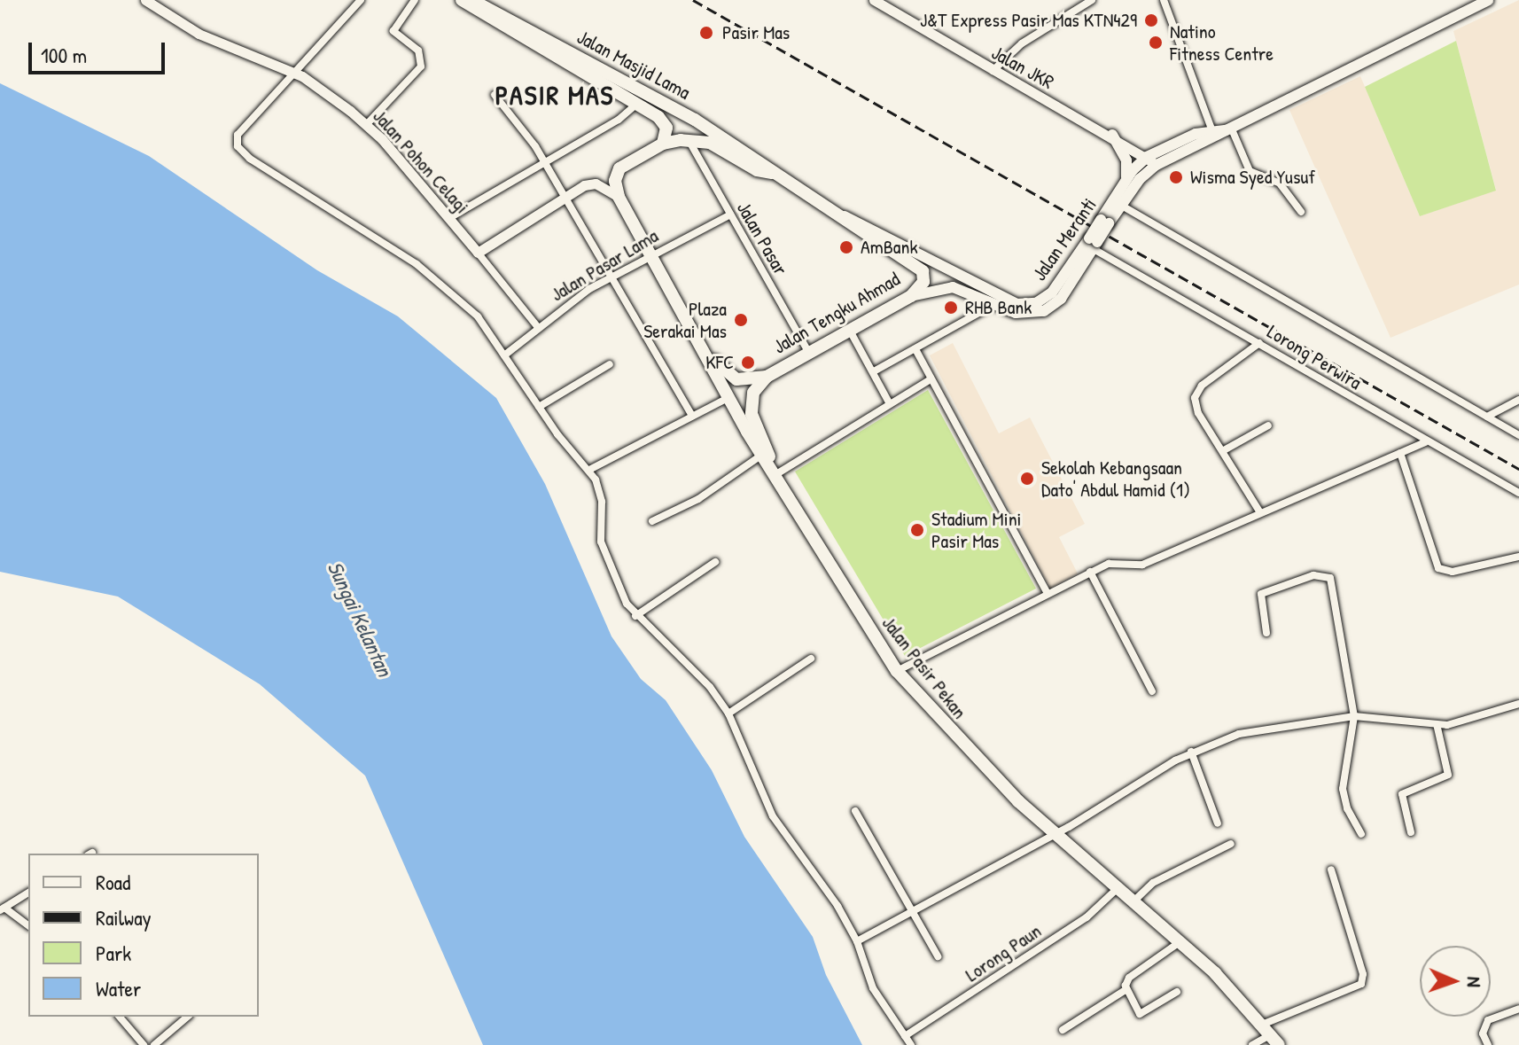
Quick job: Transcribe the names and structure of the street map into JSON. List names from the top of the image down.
{
  "streets": {
    "highway": ["Jalan Masjid Lama", "Jalan Tengku Ahmad", "Jalan Pasir Pekan"],
    "main road": ["Jalan Meranti"],
    "street": [
      "Jalan JKR",
      "Jalan Pohon Celagi",
      "Jalan Pasar",
      "Jalan Pasar Lama",
      "Lorong Perwira",
      "Lorong Paun"
    ]
  },
  "crossings": [
    ["Jalan Masjid Lama", "Jalan Pasar"],
    ["Jalan Masjid Lama", "Jalan Meranti"],
    ["Jalan Masjid Lama", "Jalan Tengku Ahmad"],
    ["Jalan JKR", "Jalan Meranti"],
    ["Jalan Pasar", "Jalan Pasar Lama"],
    ["Jalan Pasar", "Jalan Tengku Ahmad"],
    ["Jalan Meranti", "Jalan Tengku Ahmad"],
    ["Jalan Meranti", "Lorong Perwira"],
    ["Jalan Pasar Lama", "Jalan Pasir Pekan"],
    ["Jalan Pasir Pekan", "Lorong Paun"]
  ],
  "districts": ["PASIR MAS"],
  "water": ["Sungai Kelantan"],
  "places": [
    "J&T Express Pasir Mas KTN429",
    "Pasir Mas",
    "Natino Fitness Centre",
    "Wisma Syed Yusuf",
    "AmBank",
    "RHB Bank",
    "Plaza Serakai Mas",
    "KFC",
    "Sekolah Kebangsaan Dato' Abdul Hamid (1)",
    "Stadium Mini Pasir Mas"
  ],
  "legend": [
    "Road",
    "Railway",
    "Park",
    "Water"
  ],
  "scale_bar": "100 m",
  "north": "right"
}
